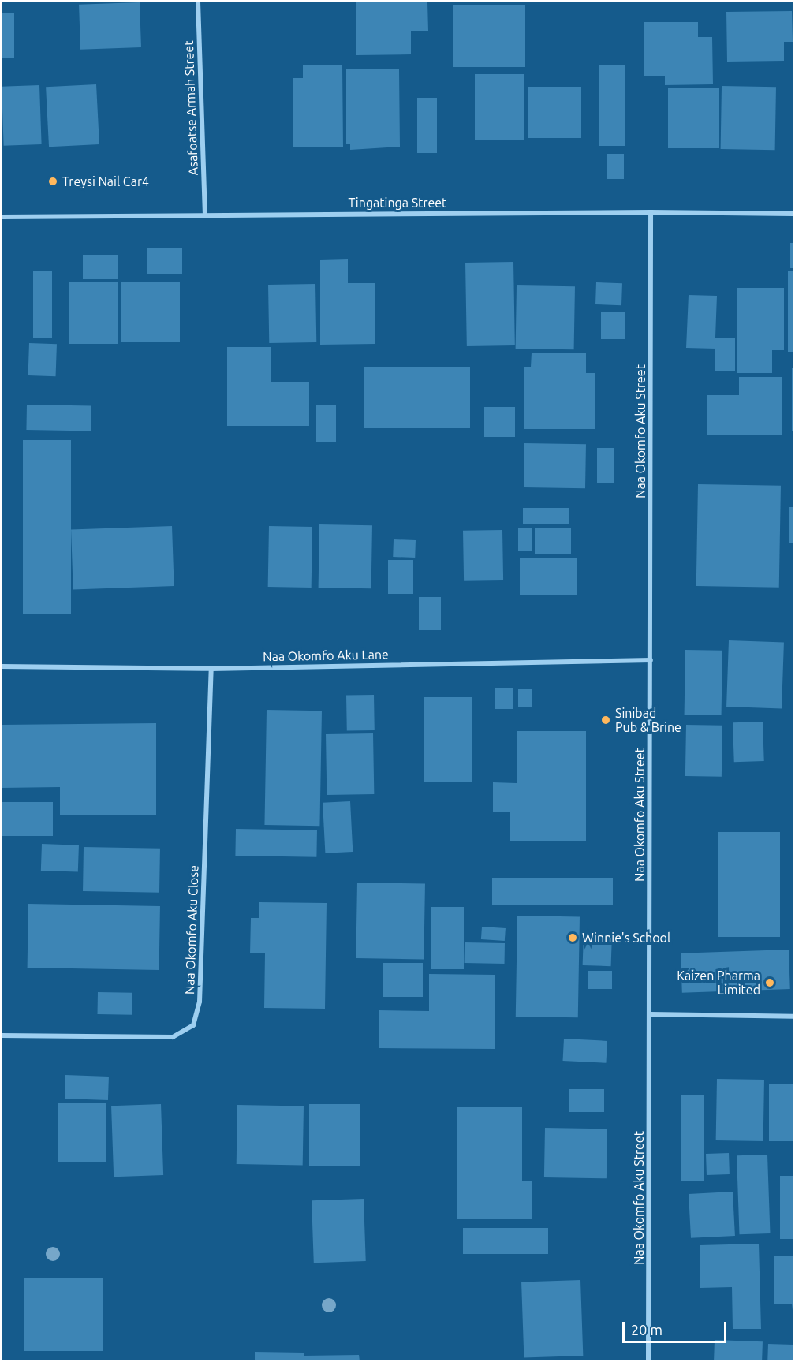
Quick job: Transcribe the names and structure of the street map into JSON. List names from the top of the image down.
{
  "streets": {
    "street": [
      "Asafoatse Armah Street",
      "Tingatinga Street",
      "Naa Okomfo Aku Street",
      "Naa Okomfo Aku Lane",
      "Naa Okomfo Aku Close"
    ]
  },
  "crossings": [
    ["Asafoatse Armah Street", "Tingatinga Street"],
    ["Tingatinga Street", "Naa Okomfo Aku Street"],
    ["Naa Okomfo Aku Street", "Naa Okomfo Aku Lane"],
    ["Naa Okomfo Aku Lane", "Naa Okomfo Aku Close"]
  ],
  "places": [
    "Treysi Nail Car4",
    "Sinibad Pub & Brine",
    "Winnie's School",
    "Kaizen Pharma Limited"
  ],
  "scale_bar": "20 m"
}
